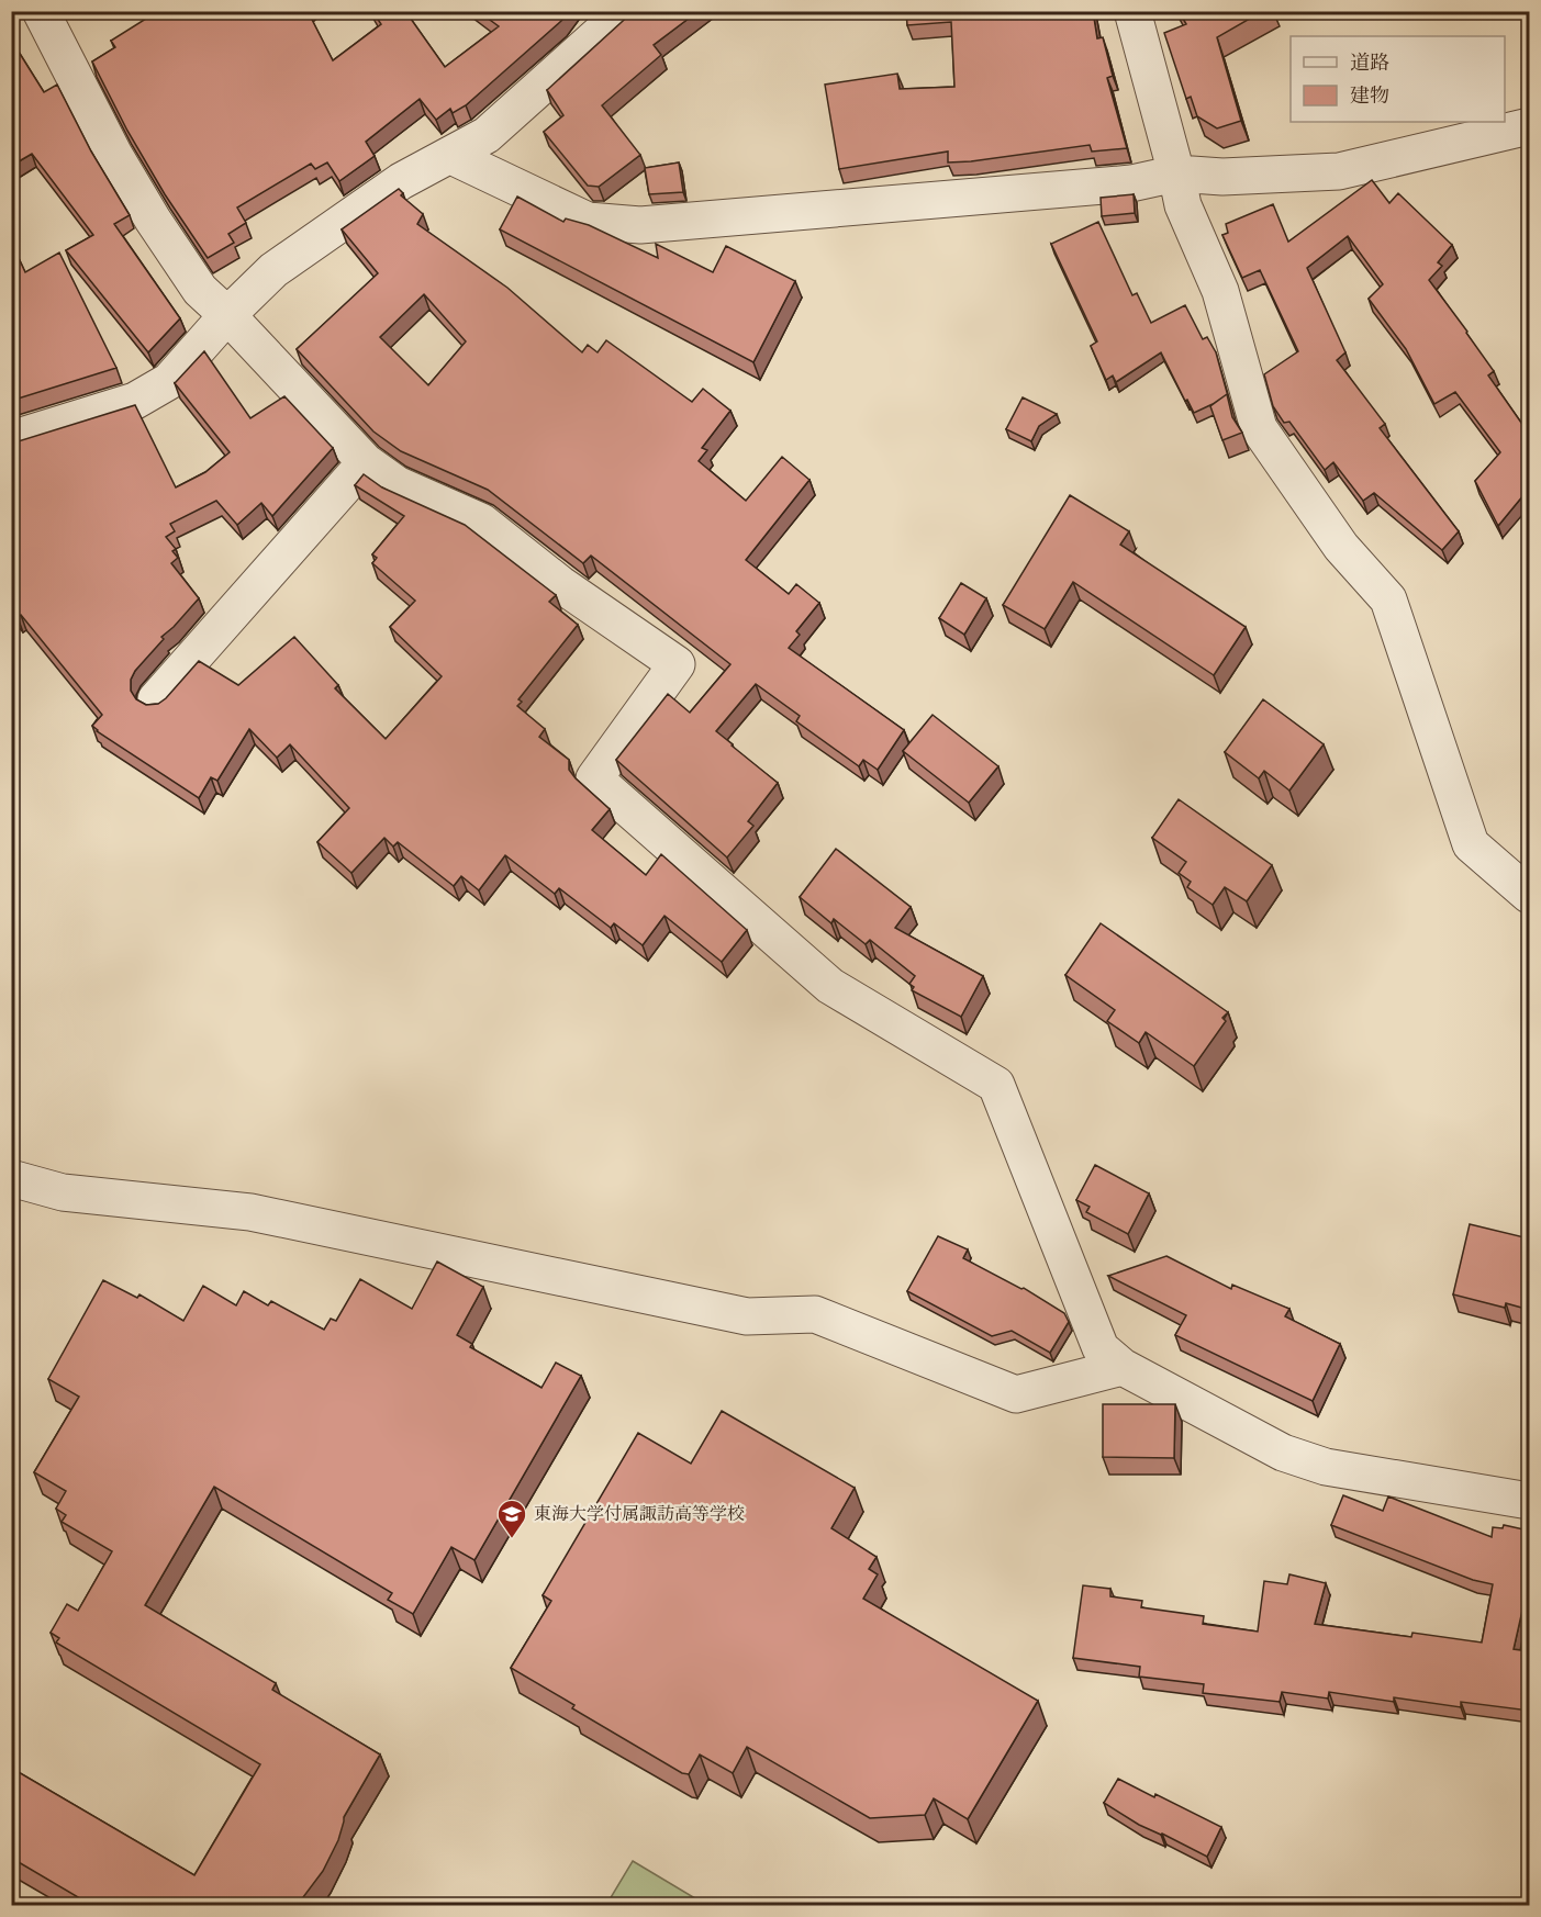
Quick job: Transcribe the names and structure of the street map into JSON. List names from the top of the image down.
{
  "places": {
    "school or university": ["東海大学付属諏訪高等学校"]
  },
  "legend": ["道路", "建物"]
}
